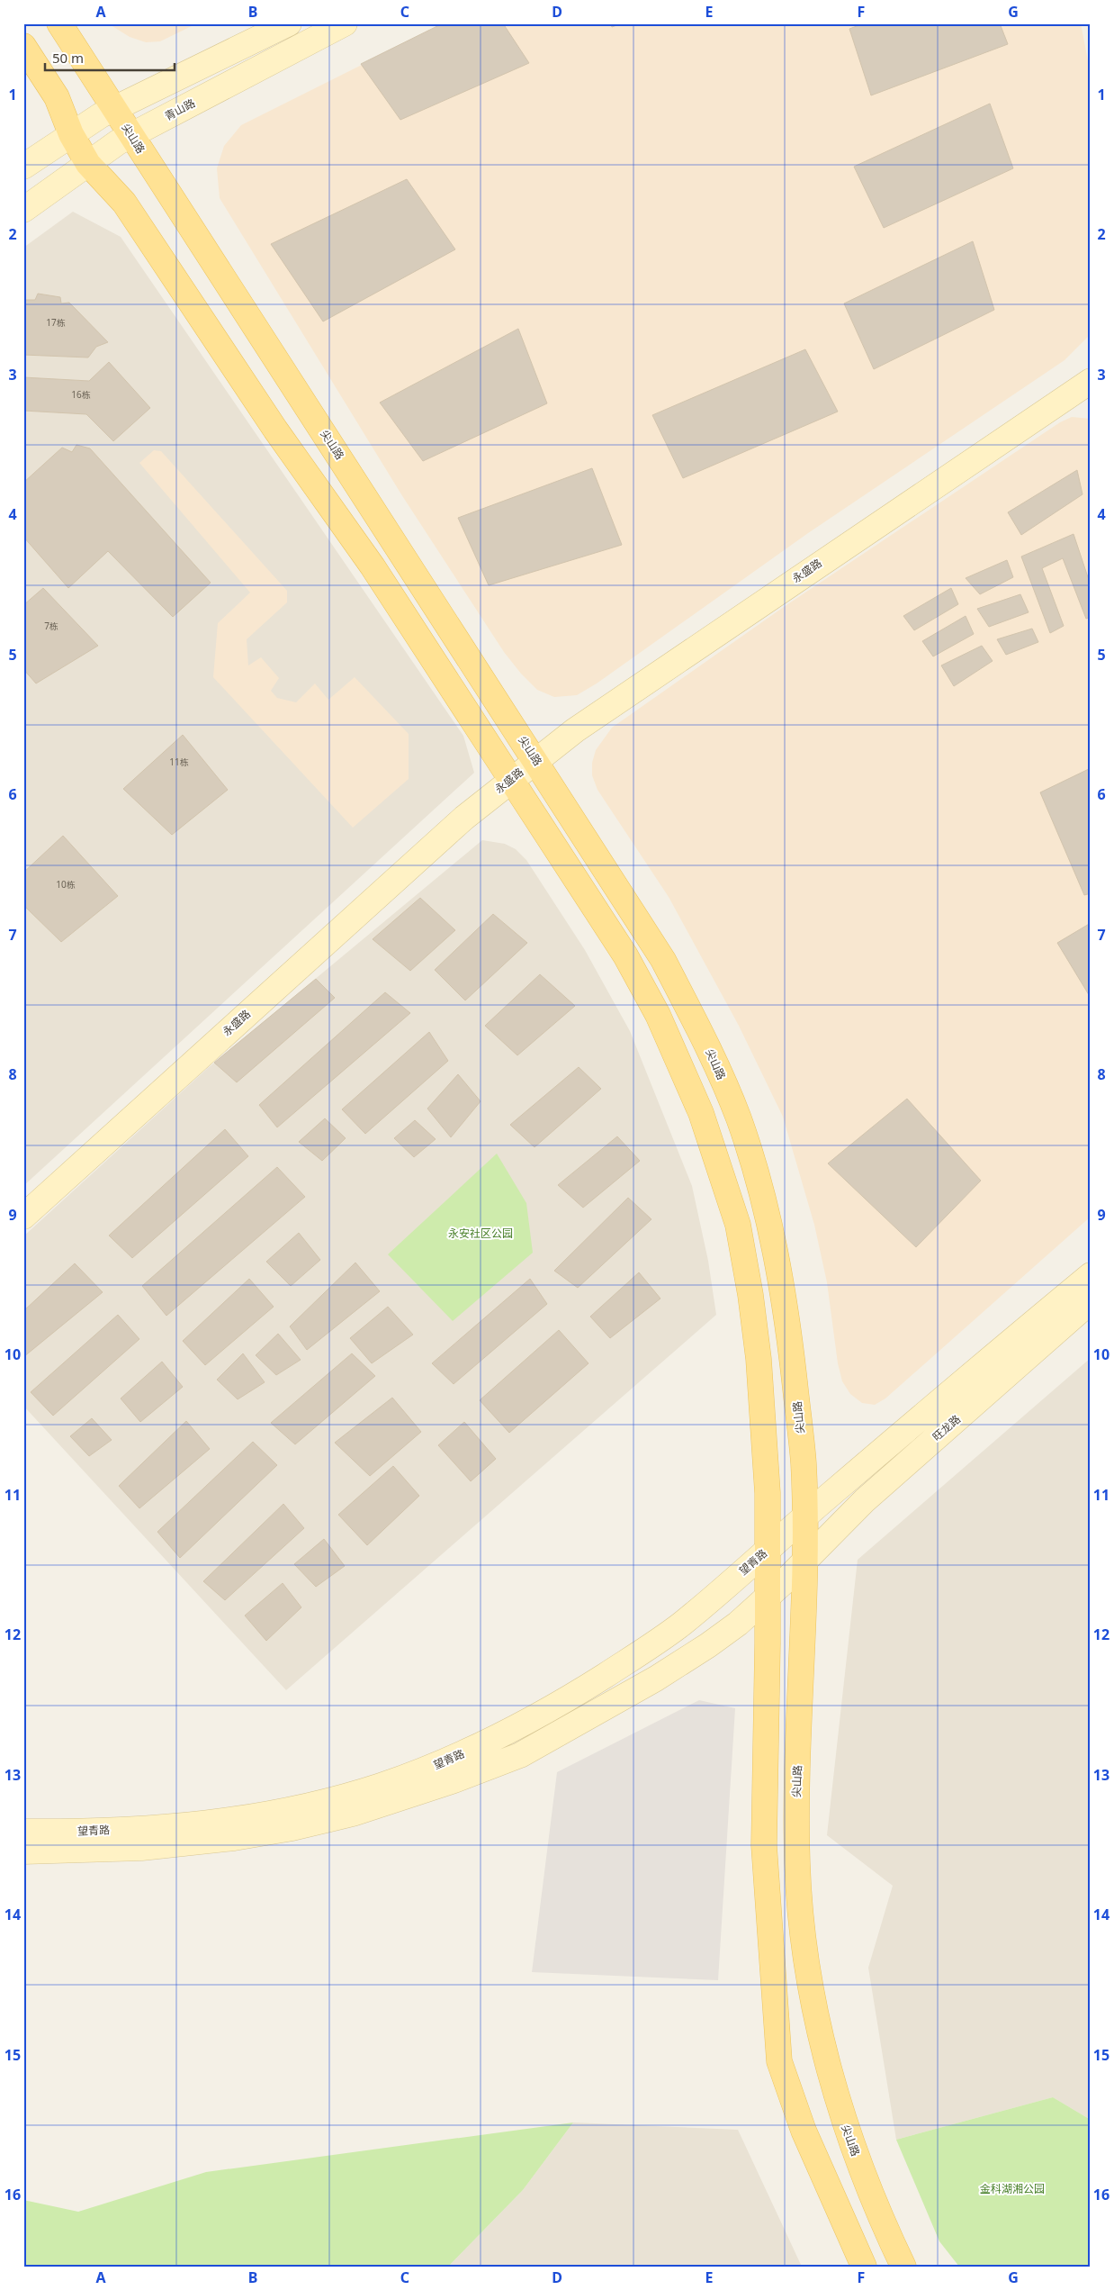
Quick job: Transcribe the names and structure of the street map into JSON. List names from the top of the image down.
{
  "streets": {
    "main road": [
      "青山路",
      "尖山路",
      "永盛路",
      "旺龙路",
      "望青路"
    ]
  },
  "crossings": [
    ["青山路", "尖山路"],
    ["尖山路", "永盛路"],
    ["尖山路", "旺龙路"],
    ["尖山路", "望青路"],
    ["旺龙路", "望青路"]
  ],
  "parks": ["永安社区公园", "金科湖湘公园"],
  "house_numbers": [
    "17栋",
    "16栋",
    "7栋",
    "11栋",
    "10栋"
  ],
  "scale_bar": "50 m",
  "grid": {
    "columns": [
      "A",
      "B",
      "C",
      "D",
      "E",
      "F",
      "G"
    ],
    "rows": [
      "1",
      "2",
      "3",
      "4",
      "5",
      "6",
      "7",
      "8",
      "9",
      "10",
      "11",
      "12",
      "13",
      "14",
      "15",
      "16"
    ]
  }
}
